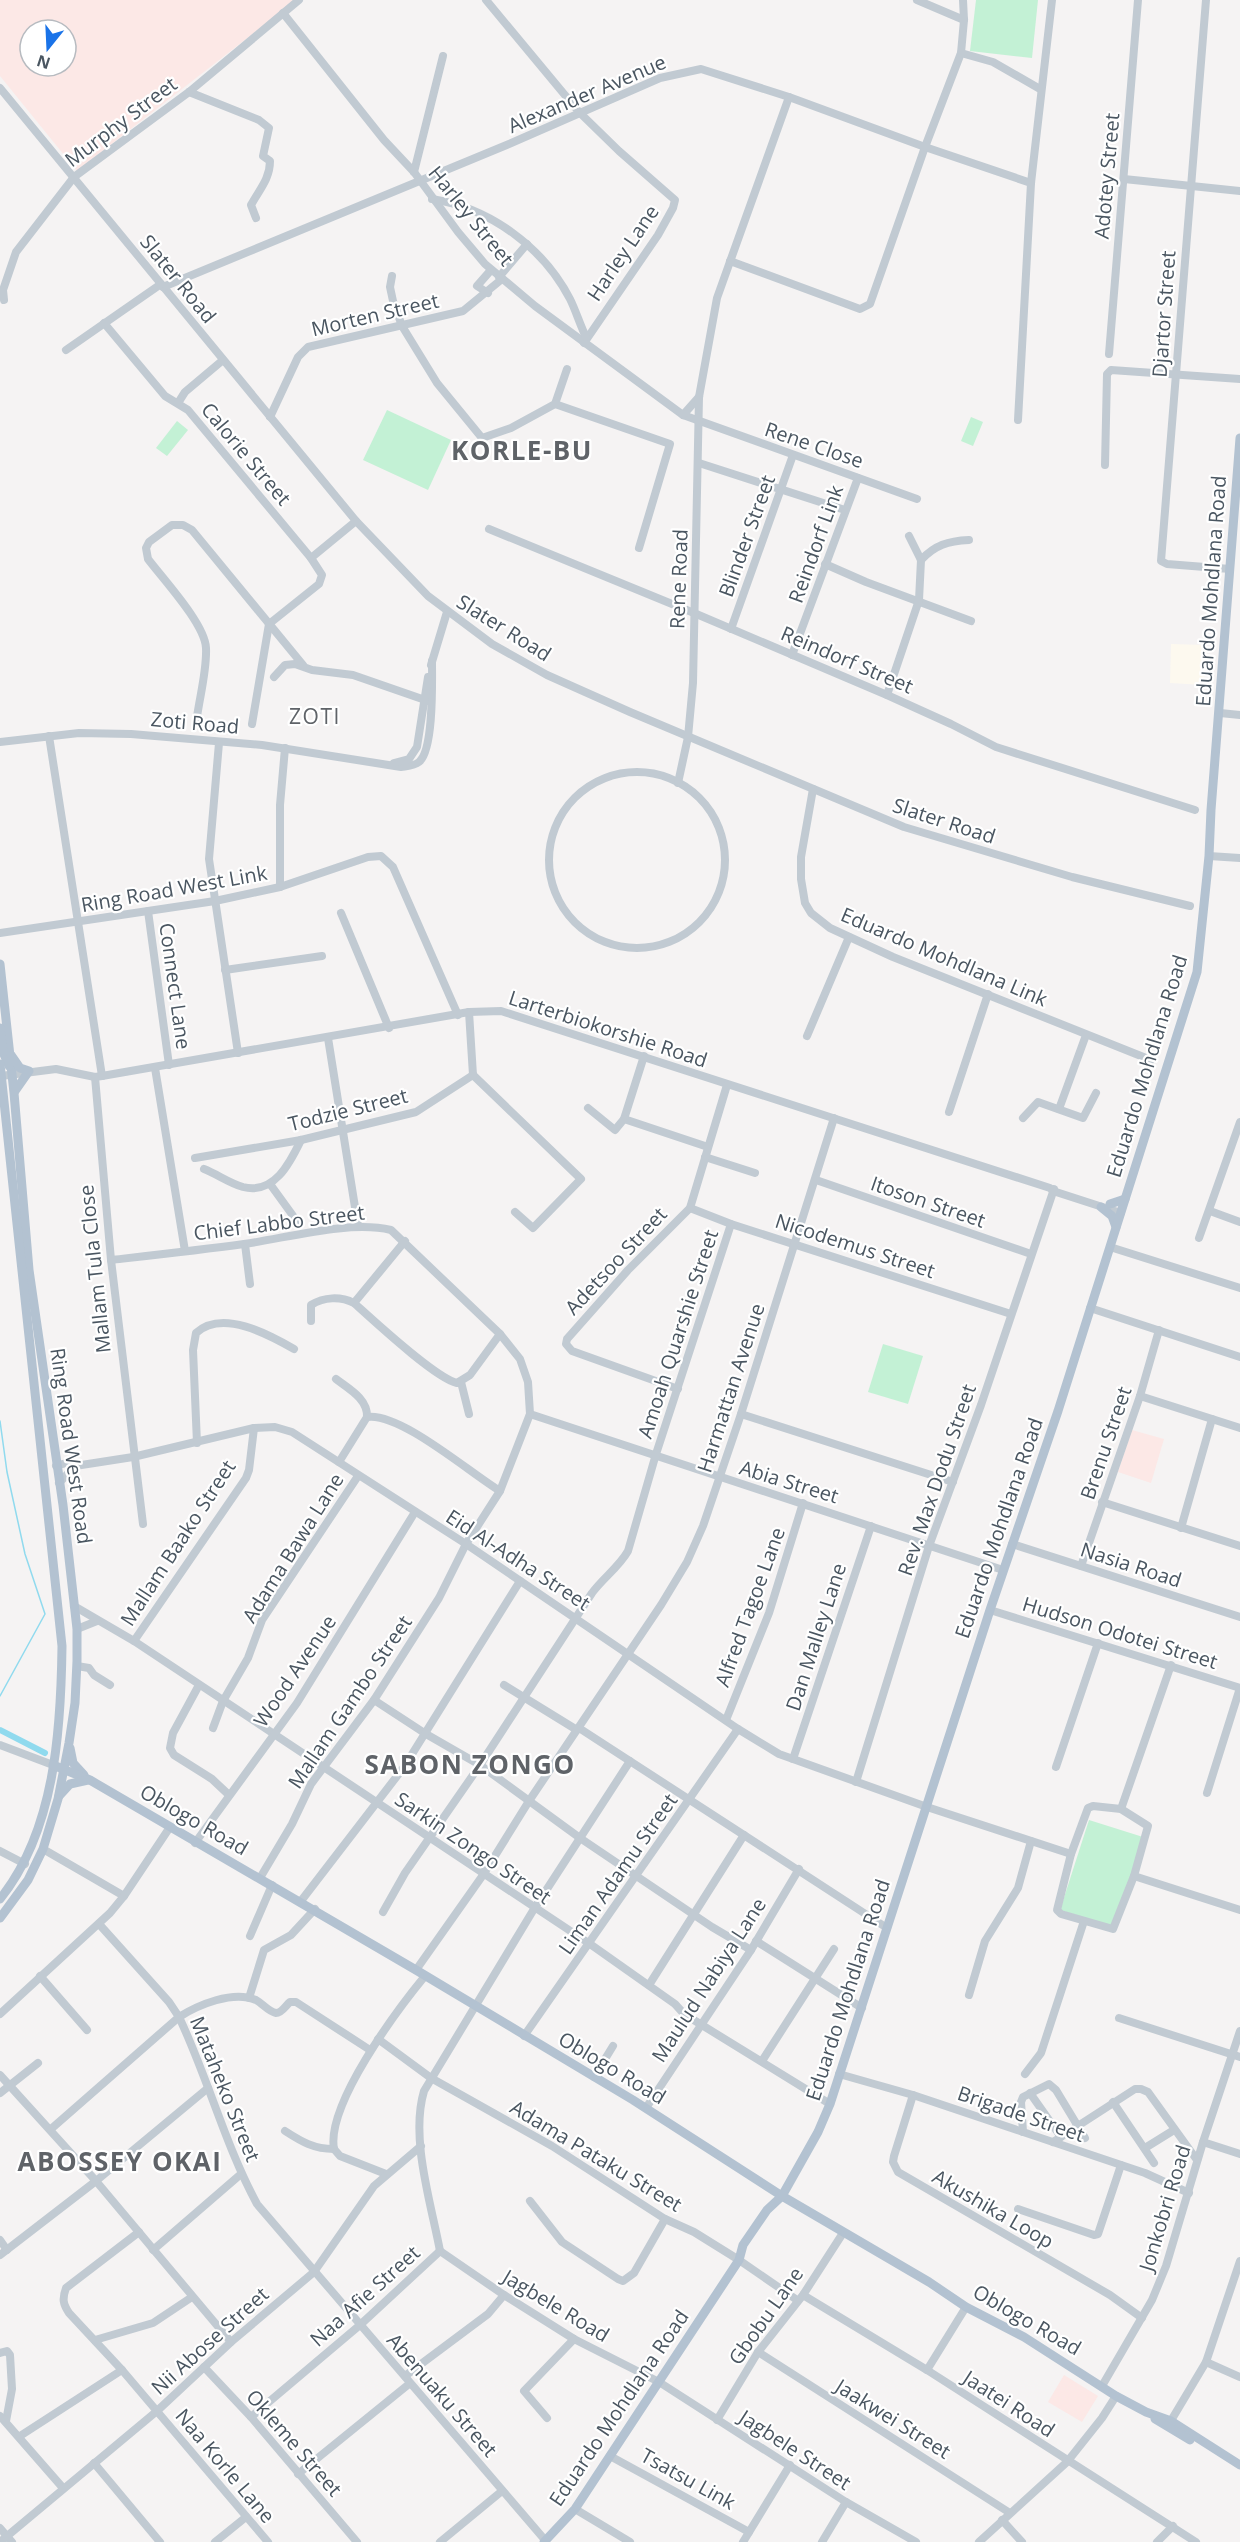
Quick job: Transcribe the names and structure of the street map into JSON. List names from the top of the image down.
{
  "streets": {
    "main road": ["Eduardo Mohdlana Road", "Ring Road West Road", "Oblogo Road"],
    "street": [
      "Alexander Avenue",
      "Murphy Street",
      "Adotey Street",
      "Harley Street",
      "Harley Lane",
      "Slater Road",
      "Djartor Street",
      "Morten Street",
      "Rene Close",
      "Calorie Street",
      "Blinder Street",
      "Reindorf Link",
      "Rene Road",
      "Reindorf Street",
      "Zoti Road",
      "Ring Road West Link",
      "Eduardo Mohdlana Link",
      "Connect Lane",
      "Larterbiokorshie Road",
      "Todzie Street",
      "Itoson Street",
      "Chief Labbo Street",
      "Nicodemus Street",
      "Adetsoo Street",
      "Mallam Tula Close",
      "Amoah Quarshie Street",
      "Harmattan Avenue",
      "Brenu Street",
      "Rev. Max Dodu Street",
      "Abia Street",
      "Mallam Baako Street",
      "Adama Bawa Lane",
      "Eid Al-Adha Street",
      "Nasia Road",
      "Alfred Tagoe Lane",
      "Hudson Odotei Street",
      "Dan Malley Lane",
      "Wood Avenue",
      "Mallam Gambo Street",
      "Sarkin Zongo Street",
      "Liman Adamu Street",
      "Maulud Nabiya Lane",
      "Mataheko Street",
      "Brigade Street",
      "Adama Pataku Street",
      "Jonkobri Road",
      "Akushika Loop",
      "Naa Afie Street",
      "Jagbele Road",
      "Gbobu Lane",
      "Nii Abose Street",
      "Abenuaku Street",
      "Jaatei Road",
      "Jaakwei Street",
      "Okleme Street",
      "Jagbele Street",
      "Naa Korle Lane",
      "Tsatsu Link"
    ]
  },
  "crossings": [
    ["Alexander Avenue", "Harley Street"],
    ["Alexander Avenue", "Harley Lane"],
    ["Alexander Avenue", "Slater Road"],
    ["Alexander Avenue", "Calorie Street"],
    ["Alexander Avenue", "Rene Road"],
    ["Murphy Street", "Harley Street"],
    ["Murphy Street", "Slater Road"],
    ["Harley Street", "Harley Lane"],
    ["Harley Street", "Morten Street"],
    ["Harley Street", "Rene Close"],
    ["Harley Street", "Rene Road"],
    ["Slater Road", "Morten Street"],
    ["Slater Road", "Rene Road"],
    ["Slater Road", "Zoti Road"],
    ["Slater Road", "Eduardo Mohdlana Link"],
    ["Djartor Street", "Eduardo Mohdlana Road"],
    ["Rene Close", "Blinder Street"],
    ["Rene Close", "Reindorf Link"],
    ["Rene Close", "Rene Road"],
    ["Blinder Street", "Reindorf Street"],
    ["Reindorf Link", "Reindorf Street"],
    ["Rene Road", "Reindorf Street"],
    ["Eduardo Mohdlana Road", "Larterbiokorshie Road"],
    ["Eduardo Mohdlana Road", "Abia Street"],
    ["Eduardo Mohdlana Road", "Eid Al-Adha Street"],
    ["Eduardo Mohdlana Road", "Nasia Road"],
    ["Eduardo Mohdlana Road", "Hudson Odotei Street"],
    ["Eduardo Mohdlana Road", "Oblogo Road"],
    ["Eduardo Mohdlana Road", "Sarkin Zongo Street"],
    ["Eduardo Mohdlana Road", "Brigade Street"],
    ["Eduardo Mohdlana Road", "Adama Pataku Street"],
    ["Eduardo Mohdlana Road", "Jagbele Road"],
    ["Eduardo Mohdlana Road", "Abenuaku Street"],
    ["Eduardo Mohdlana Road", "Jagbele Street"],
    ["Eduardo Mohdlana Road", "Tsatsu Link"],
    ["Zoti Road", "Mallam Tula Close"],
    ["Ring Road West Link", "Connect Lane"],
    ["Ring Road West Link", "Larterbiokorshie Road"],
    ["Ring Road West Link", "Mallam Tula Close"],
    ["Connect Lane", "Larterbiokorshie Road"],
    ["Larterbiokorshie Road", "Adetsoo Street"],
    ["Larterbiokorshie Road", "Mallam Tula Close"],
    ["Larterbiokorshie Road", "Harmattan Avenue"],
    ["Larterbiokorshie Road", "Ring Road West Road"],
    ["Larterbiokorshie Road", "Rev. Max Dodu Street"],
    ["Itoson Street", "Harmattan Avenue"],
    ["Itoson Street", "Rev. Max Dodu Street"],
    ["Chief Labbo Street", "Mallam Tula Close"],
    ["Chief Labbo Street", "Abia Street"],
    ["Chief Labbo Street", "Eid Al-Adha Street"],
    ["Chief Labbo Street", "Mallam Gambo Street"],
    ["Nicodemus Street", "Adetsoo Street"],
    ["Nicodemus Street", "Amoah Quarshie Street"],
    ["Nicodemus Street", "Harmattan Avenue"],
    ["Nicodemus Street", "Rev. Max Dodu Street"],
    ["Adetsoo Street", "Amoah Quarshie Street"],
    ["Mallam Tula Close", "Eid Al-Adha Street"],
    ["Amoah Quarshie Street", "Abia Street"],
    ["Amoah Quarshie Street", "Eid Al-Adha Street"],
    ["Amoah Quarshie Street", "Sarkin Zongo Street"],
    ["Harmattan Avenue", "Abia Street"],
    ["Harmattan Avenue", "Eid Al-Adha Street"],
    ["Harmattan Avenue", "Oblogo Road"],
    ["Harmattan Avenue", "Sarkin Zongo Street"],
    ["Harmattan Avenue", "Adama Pataku Street"],
    ["Brenu Street", "Nasia Road"],
    ["Ring Road West Road", "Eid Al-Adha Street"],
    ["Ring Road West Road", "Oblogo Road"],
    ["Ring Road West Road", "Sarkin Zongo Street"],
    ["Rev. Max Dodu Street", "Abia Street"],
    ["Rev. Max Dodu Street", "Eid Al-Adha Street"],
    ["Abia Street", "Alfred Tagoe Lane"],
    ["Abia Street", "Dan Malley Lane"],
    ["Mallam Baako Street", "Eid Al-Adha Street"],
    ["Mallam Baako Street", "Sarkin Zongo Street"],
    ["Adama Bawa Lane", "Eid Al-Adha Street"],
    ["Adama Bawa Lane", "Sarkin Zongo Street"],
    ["Eid Al-Adha Street", "Alfred Tagoe Lane"],
    ["Eid Al-Adha Street", "Dan Malley Lane"],
    ["Eid Al-Adha Street", "Wood Avenue"],
    ["Eid Al-Adha Street", "Mallam Gambo Street"],
    ["Eid Al-Adha Street", "Liman Adamu Street"],
    ["Wood Avenue", "Oblogo Road"],
    ["Wood Avenue", "Sarkin Zongo Street"],
    ["Mallam Gambo Street", "Oblogo Road"],
    ["Mallam Gambo Street", "Sarkin Zongo Street"],
    ["Oblogo Road", "Liman Adamu Street"],
    ["Oblogo Road", "Maulud Nabiya Lane"],
    ["Oblogo Road", "Jonkobri Road"],
    ["Oblogo Road", "Naa Afie Street"],
    ["Oblogo Road", "Gbobu Lane"],
    ["Sarkin Zongo Street", "Liman Adamu Street"],
    ["Sarkin Zongo Street", "Maulud Nabiya Lane"],
    ["Sarkin Zongo Street", "Naa Afie Street"],
    ["Mataheko Street", "Nii Abose Street"],
    ["Mataheko Street", "Abenuaku Street"],
    ["Brigade Street", "Jonkobri Road"],
    ["Brigade Street", "Akushika Loop"],
    ["Adama Pataku Street", "Naa Afie Street"],
    ["Adama Pataku Street", "Gbobu Lane"],
    ["Adama Pataku Street", "Jaatei Road"],
    ["Jonkobri Road", "Akushika Loop"],
    ["Naa Afie Street", "Jagbele Road"],
    ["Naa Afie Street", "Nii Abose Street"],
    ["Naa Afie Street", "Abenuaku Street"],
    ["Naa Afie Street", "Okleme Street"],
    ["Jagbele Road", "Jagbele Street"],
    ["Gbobu Lane", "Jaatei Road"],
    ["Gbobu Lane", "Jaakwei Street"],
    ["Gbobu Lane", "Jagbele Street"],
    ["Nii Abose Street", "Abenuaku Street"],
    ["Nii Abose Street", "Okleme Street"],
    ["Nii Abose Street", "Naa Korle Lane"]
  ],
  "districts": [
    "KORLE-BU",
    "ZOTI",
    "SABON ZONGO",
    "ABOSSEY OKAI"
  ],
  "north": "bottom"
}
